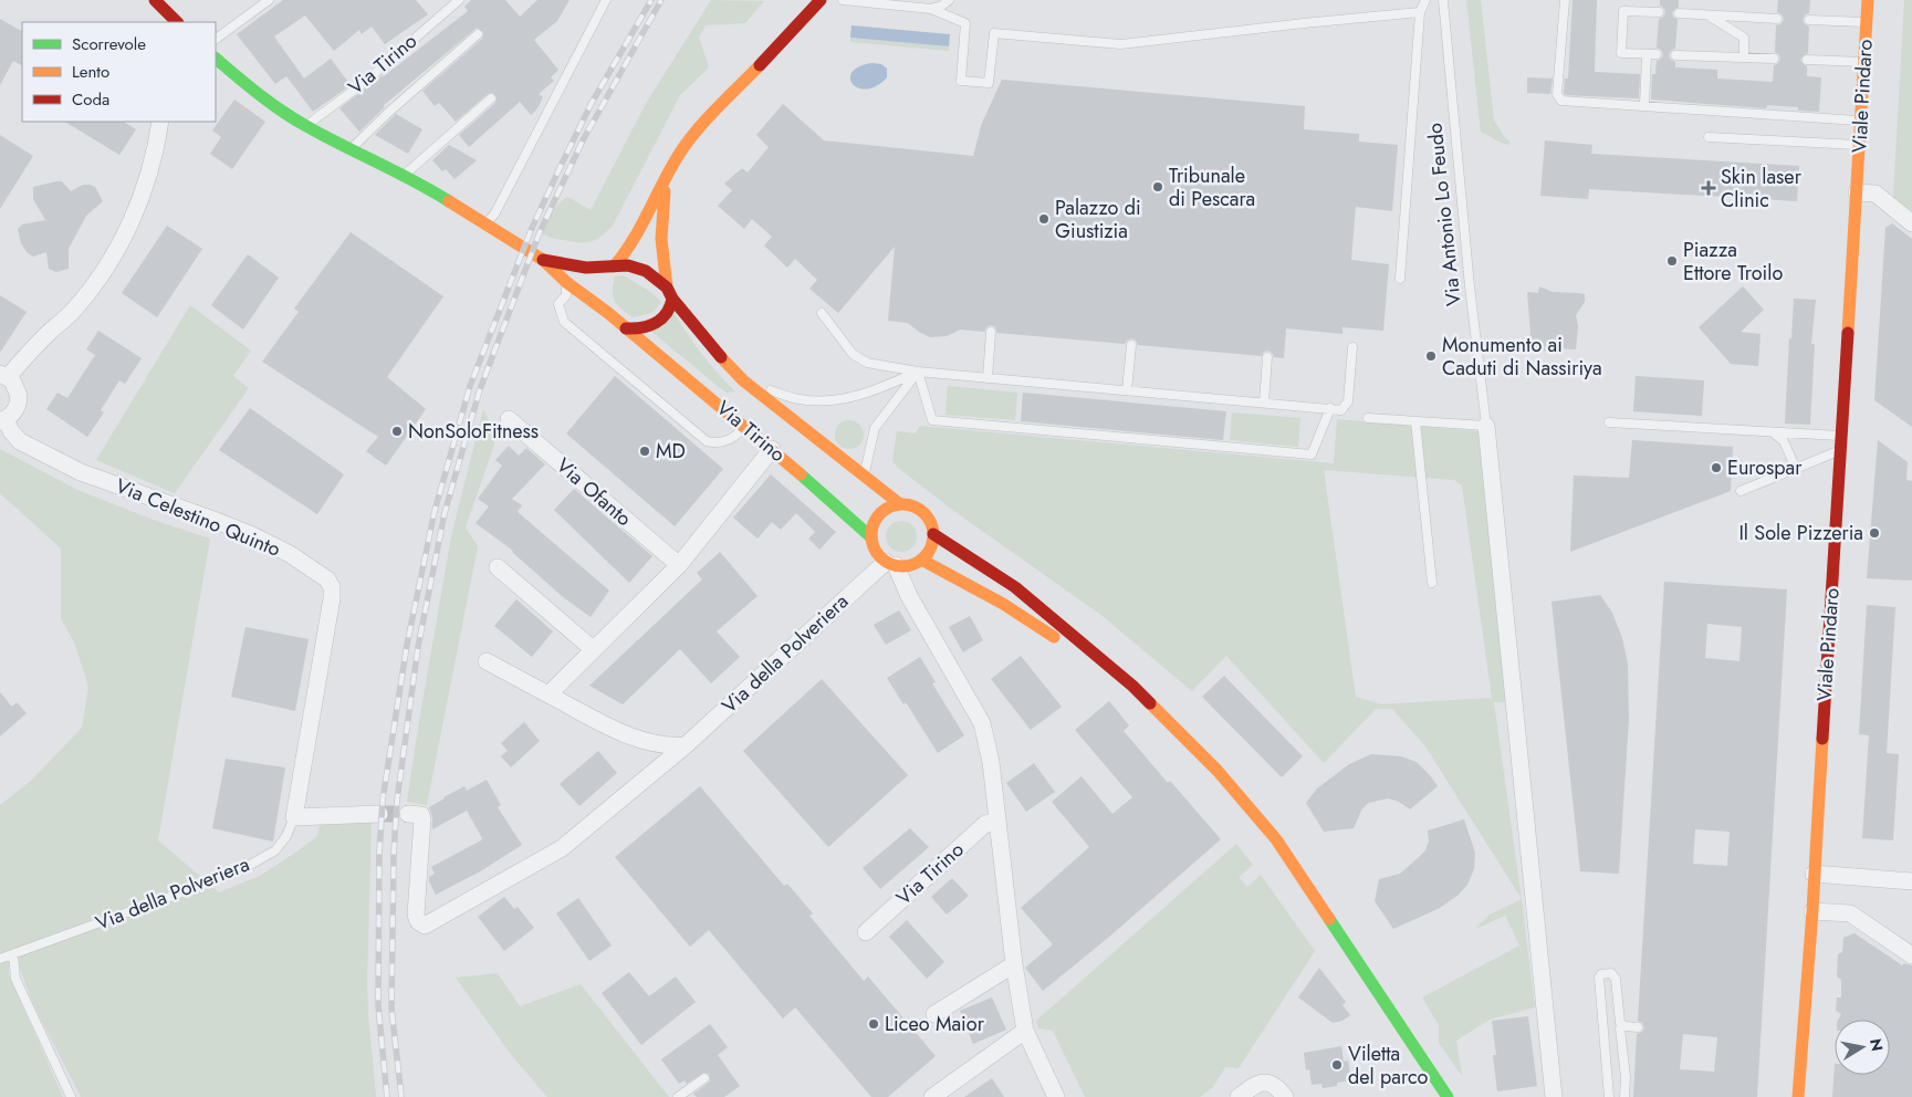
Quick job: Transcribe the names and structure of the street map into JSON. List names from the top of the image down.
{
  "streets": {
    "street": [
      "Via Tirino",
      "Viale Pindaro",
      "Via Ofanto",
      "Via Celestino Quinto",
      "Via della Polveriera"
    ],
    "lane": ["Via Antonio Lo Feudo"]
  },
  "crossings": [
    ["Via Tirino", "Via della Polveriera"],
    ["Via Celestino Quinto", "Via della Polveriera"]
  ],
  "places": {
    "other": [
      "Tribunale di Pescara",
      "Palazzo di Giustizia",
      "Piazza Ettore Troilo",
      "Monumento ai Caduti di Nassiriya",
      "NonSoloFitness",
      "MD",
      "Eurospar",
      "Il Sole Pizzeria",
      "Liceo Maior",
      "Viletta del parco"
    ],
    "health": ["Skin laser Clinic"]
  },
  "legend": ["Scorrevole", "Lento", "Coda"],
  "north": "right"
}
